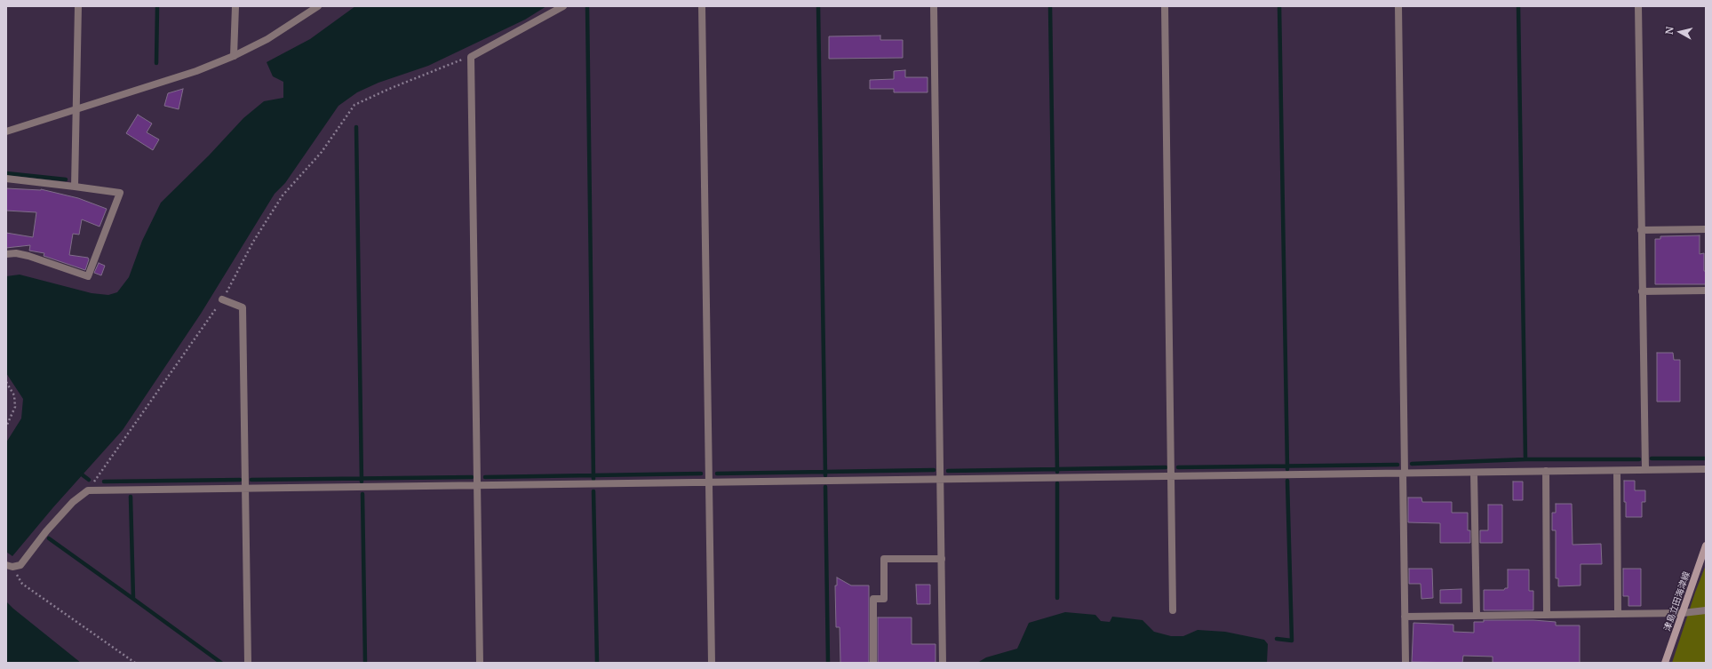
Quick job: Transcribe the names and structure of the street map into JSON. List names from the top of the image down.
{
  "streets": {
    "main road": ["津島立田海津線"]
  },
  "north": "left"
}
